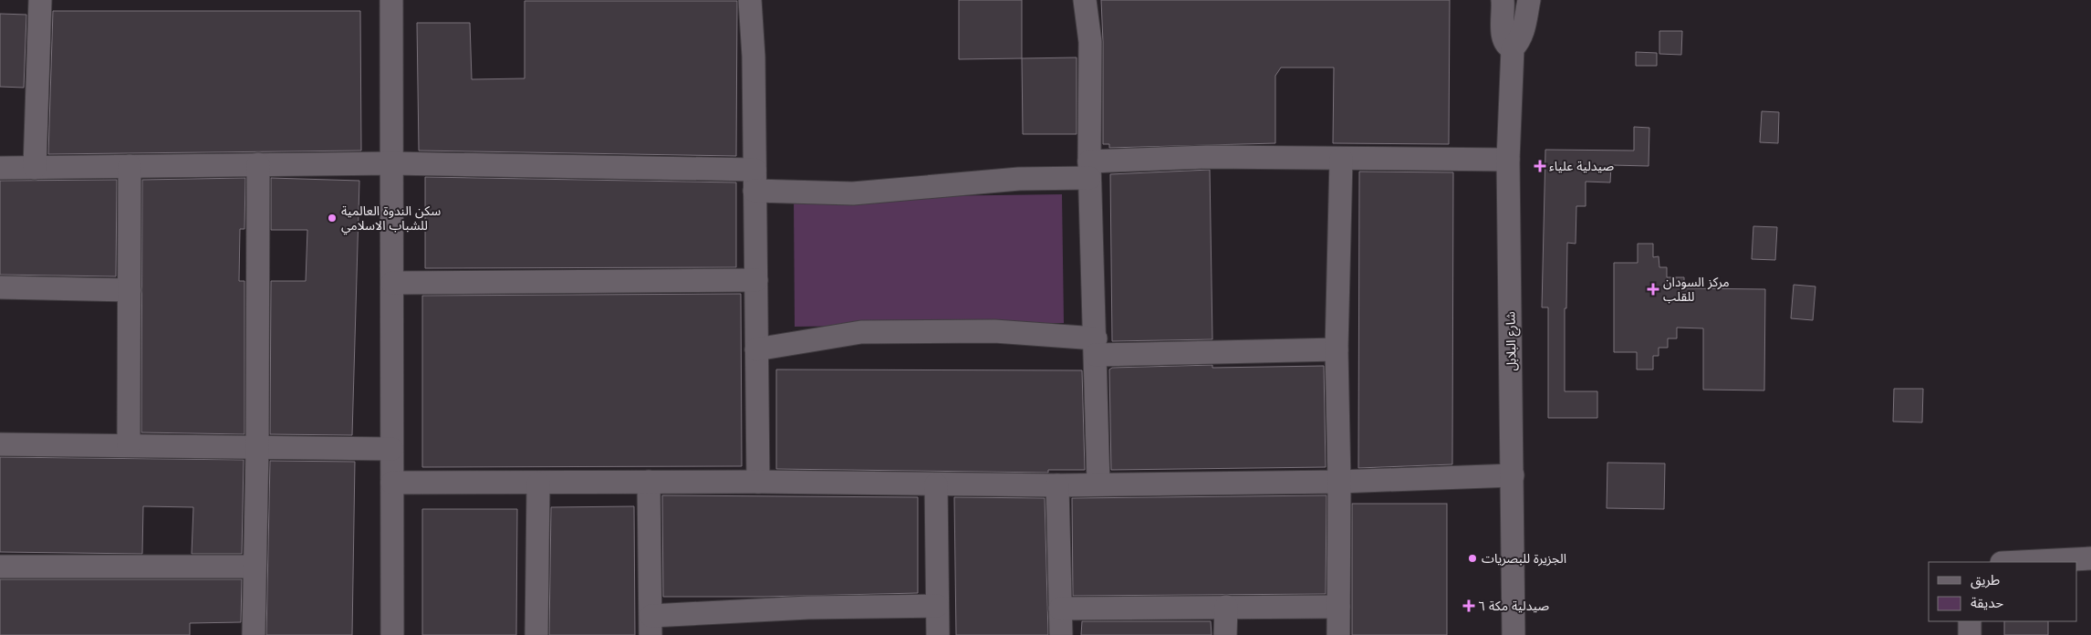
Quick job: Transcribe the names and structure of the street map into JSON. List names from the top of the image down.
{
  "streets": {
    "street": ["شارع البلابل"]
  },
  "places": {
    "health": ["صيدلية علياء", "مركز السودان للقلب", "صيدلية مكة ٦"],
    "other": ["سكن الندوة العالمية للشباب الاسلامي", "الجزيرة للبصريات"]
  },
  "legend": ["طريق", "حديقة"]
}
